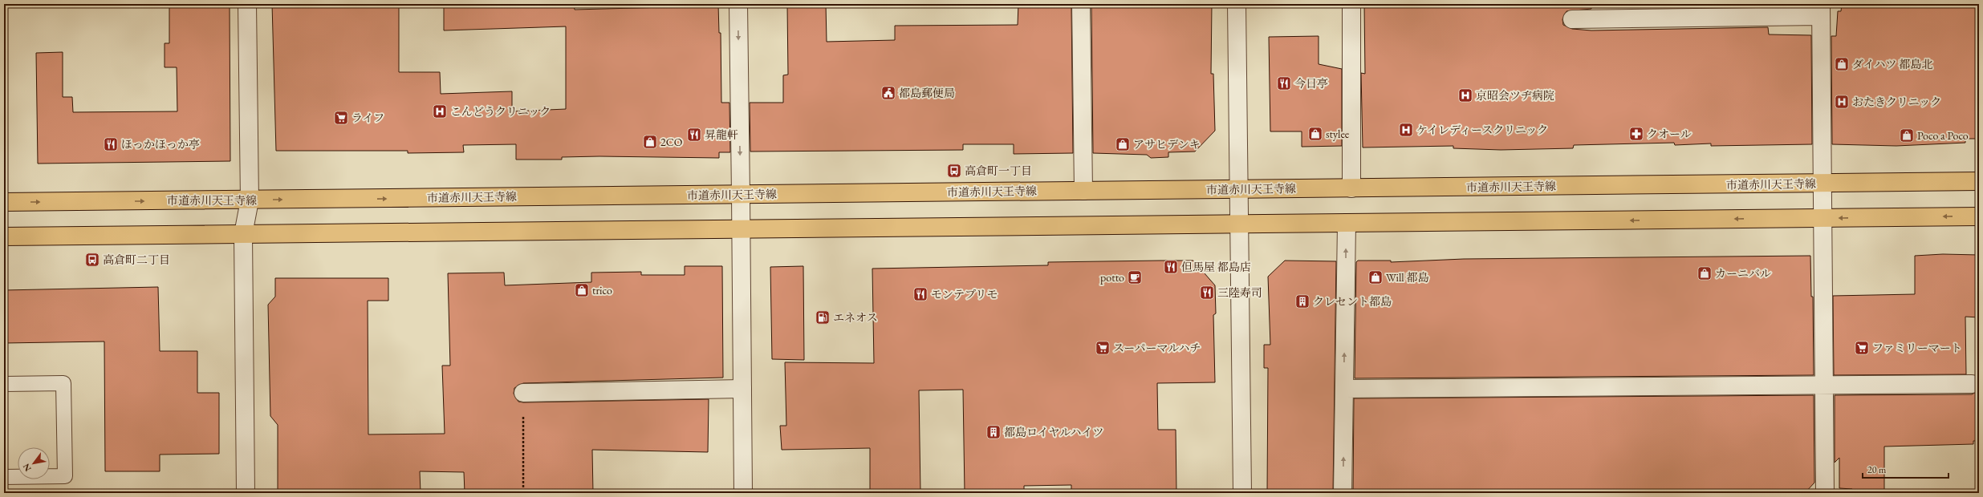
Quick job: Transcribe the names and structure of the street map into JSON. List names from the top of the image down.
{
  "streets": {
    "main road": ["市道赤川天王寺線"]
  },
  "places": {
    "shop": [
      "ダイハツ 都島北",
      "stylee",
      "Poco a Poco",
      "2CO",
      "アサヒデンキ",
      "カーニバル",
      "Will 都島",
      "trico"
    ],
    "restaurant": [
      "今日亭",
      "昇龍軒",
      "ほっかほっか亭",
      "但馬屋 都島店",
      "三陸寿司",
      "モンテプリモ"
    ],
    "public building": ["都島郵便局"],
    "hospital": [
      "京昭会ツヂ病院",
      "おたきクリニック",
      "こんどうクリニック",
      "ケイレディースクリニック"
    ],
    "supermarket": ["ライフ", "スーパーマルハチ", "ファミリーマート"],
    "pharmacy": ["クオール"],
    "bus stop": ["高倉町一丁目", "高倉町二丁目"],
    "cafe": ["potto"],
    "building": ["クレセント都島", "都島ロイヤルハイツ"],
    "fuel station": ["エネオス"]
  },
  "scale_bar": "20 m",
  "north": "bottom left"
}
